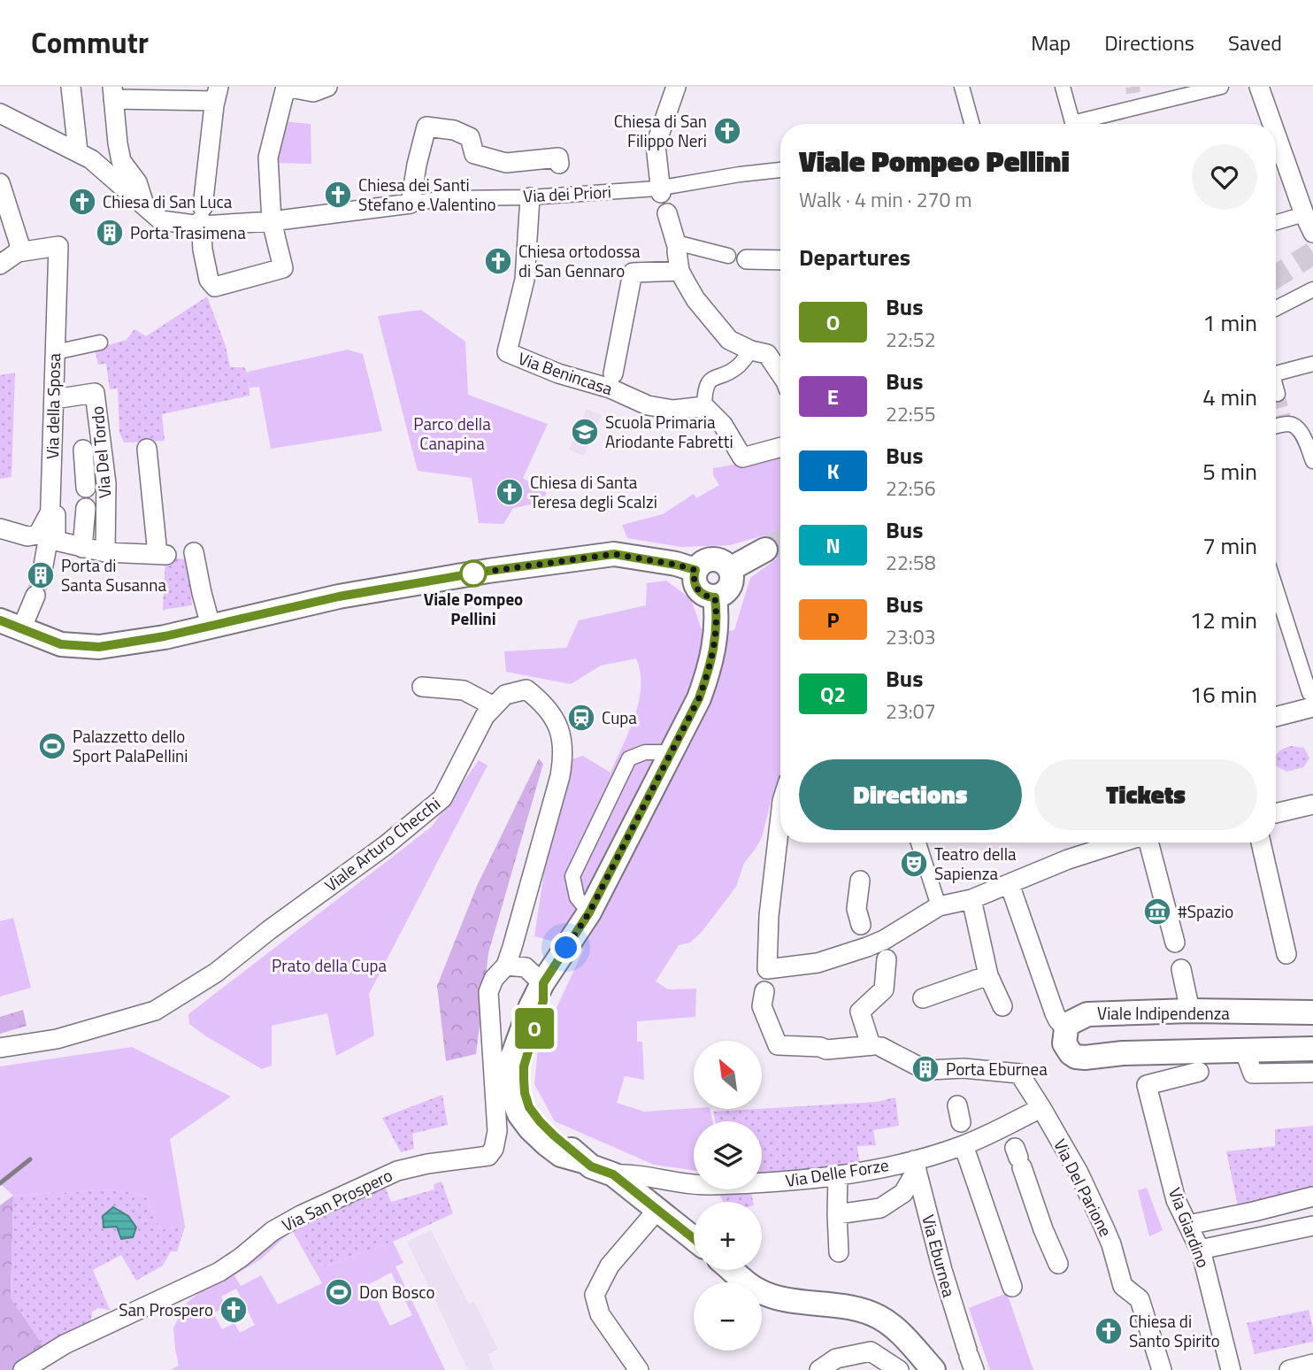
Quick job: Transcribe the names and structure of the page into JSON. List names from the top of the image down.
{
  "streets": {
    "street": [
      "Via dei Priori",
      "Via Benincasa",
      "Via della Sposa",
      "Via Del Tordo",
      "Viale Arturo Checchi",
      "Viale Indipendenza",
      "Via Delle Forze",
      "Via Del Parione",
      "Via San Prospero",
      "Via Giardino",
      "Via Eburnea"
    ]
  },
  "crossings": [
    ["Via dei Priori", "Via Benincasa"],
    ["Via della Sposa", "Via Del Tordo"],
    ["Viale Arturo Checchi", "Via San Prospero"],
    ["Via Delle Forze", "Via Del Parione"],
    ["Via Delle Forze", "Via Eburnea"]
  ],
  "parks": ["Parco della Canapina", "Prato della Cupa"],
  "places": {
    "church": [
      "Chiesa di San Filippo Neri",
      "Chiesa dei Santi Stefano e Valentino",
      "Chiesa di San Luca",
      "Chiesa ortodossa di San Gennaro",
      "Chiesa di Santa Teresa degli Scalzi",
      "San Prospero",
      "Chiesa di Santo Spirito"
    ],
    "building": ["Porta Trasimena", "Porta di Santa Susanna", "Porta Eburnea"],
    "school or university": ["Scuola Primaria Ariodante Fabretti"],
    "other": ["Viale Pompeo Pellini"],
    "station": ["Cupa"],
    "sports": ["Palazzetto dello Sport PalaPellini", "Don Bosco"],
    "theatre": ["Teatro della Sapienza"],
    "museum": ["#Spazio"]
  },
  "lines": ["bus line O"],
  "north": "top left",
  "page": {
    "header": "Commutr",
    "nav": ["Map", "Directions", "Saved"],
    "on_map": "O",
    "heading": [
      ["Viale Pompeo Pellini", "Walk · 4 min · 270 m"],
      "Departures"
    ],
    "list": [
      {
        "mark": "O",
        "name": "Bus",
        "note": "22:52",
        "value": "1 min"
      },
      {
        "mark": "E",
        "name": "Bus",
        "note": "22:55",
        "value": "4 min"
      },
      {
        "mark": "K",
        "name": "Bus",
        "note": "22:56",
        "value": "5 min"
      },
      {
        "mark": "N",
        "name": "Bus",
        "note": "22:58",
        "value": "7 min"
      },
      {
        "mark": "P",
        "name": "Bus",
        "note": "23:03",
        "value": "12 min"
      },
      {
        "mark": "Q2",
        "name": "Bus",
        "note": "23:07",
        "value": "16 min"
      }
    ],
    "buttons": ["Directions", "Tickets"],
    "map_buttons": ["+", "−"]
  }
}
